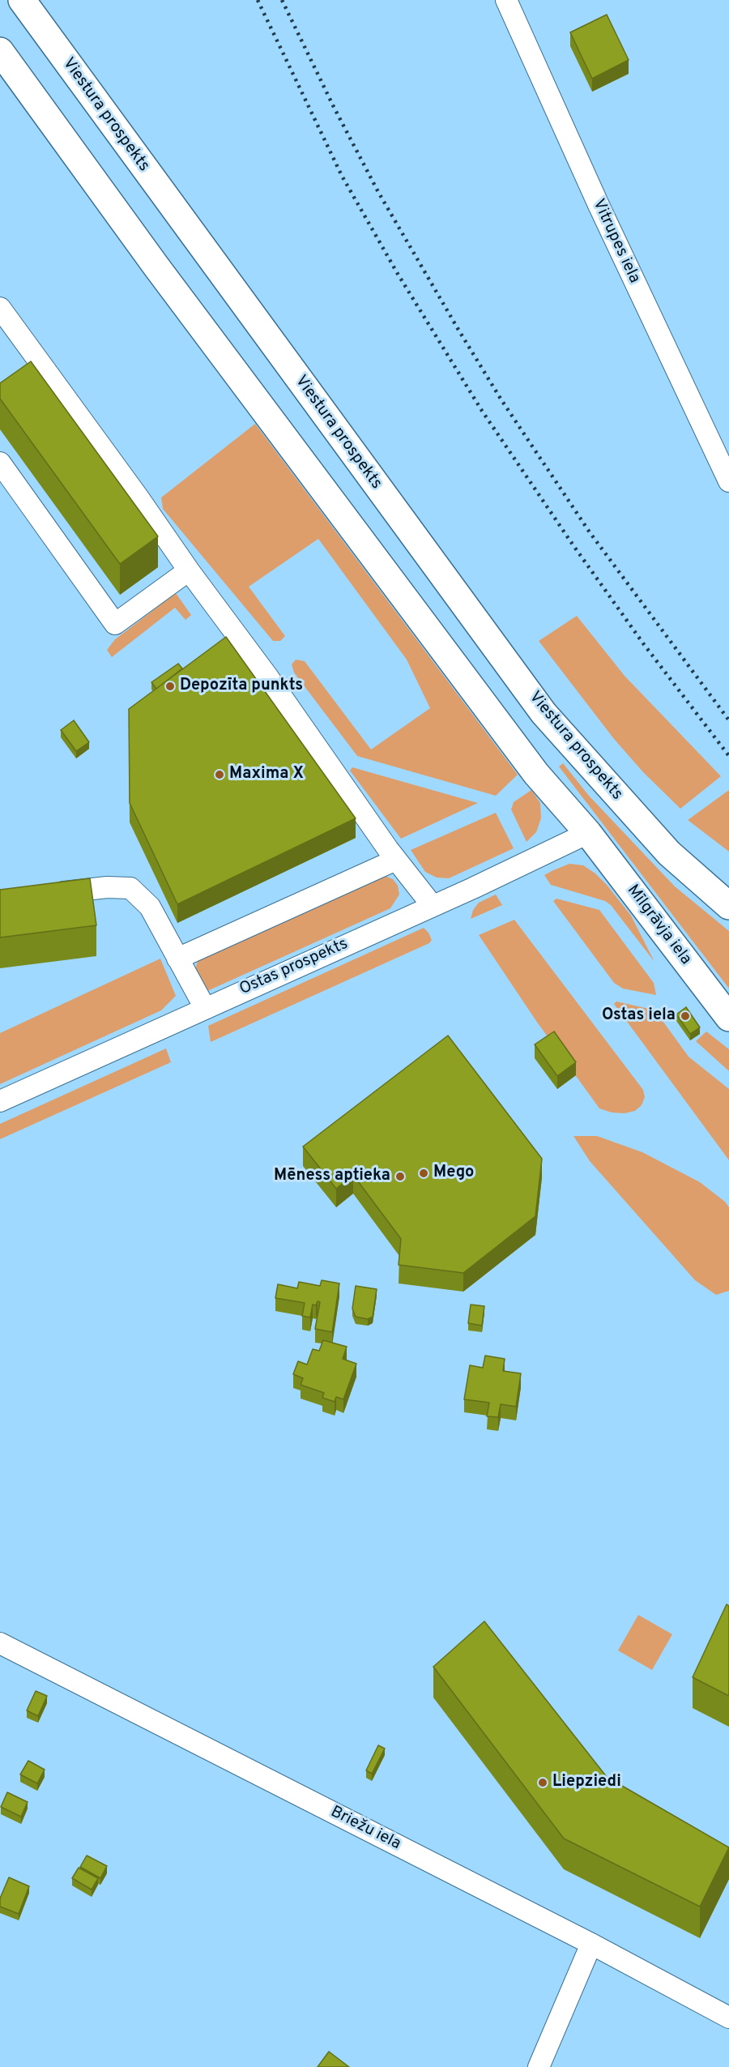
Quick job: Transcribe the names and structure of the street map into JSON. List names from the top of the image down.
{
  "streets": {
    "main road": ["Viestura prospekts", "Mīlgrāvja iela"],
    "street": ["Vitrupes iela", "Ostas prospekts", "Briežu iela"]
  },
  "crossings": [
    ["Mīlgrāvja iela", "Ostas prospekts"]
  ],
  "places": [
    "Depozīta punkts",
    "Maxima X",
    "Ostas iela",
    "Mego",
    "Mēness aptieka",
    "Liepziedi"
  ]
}
